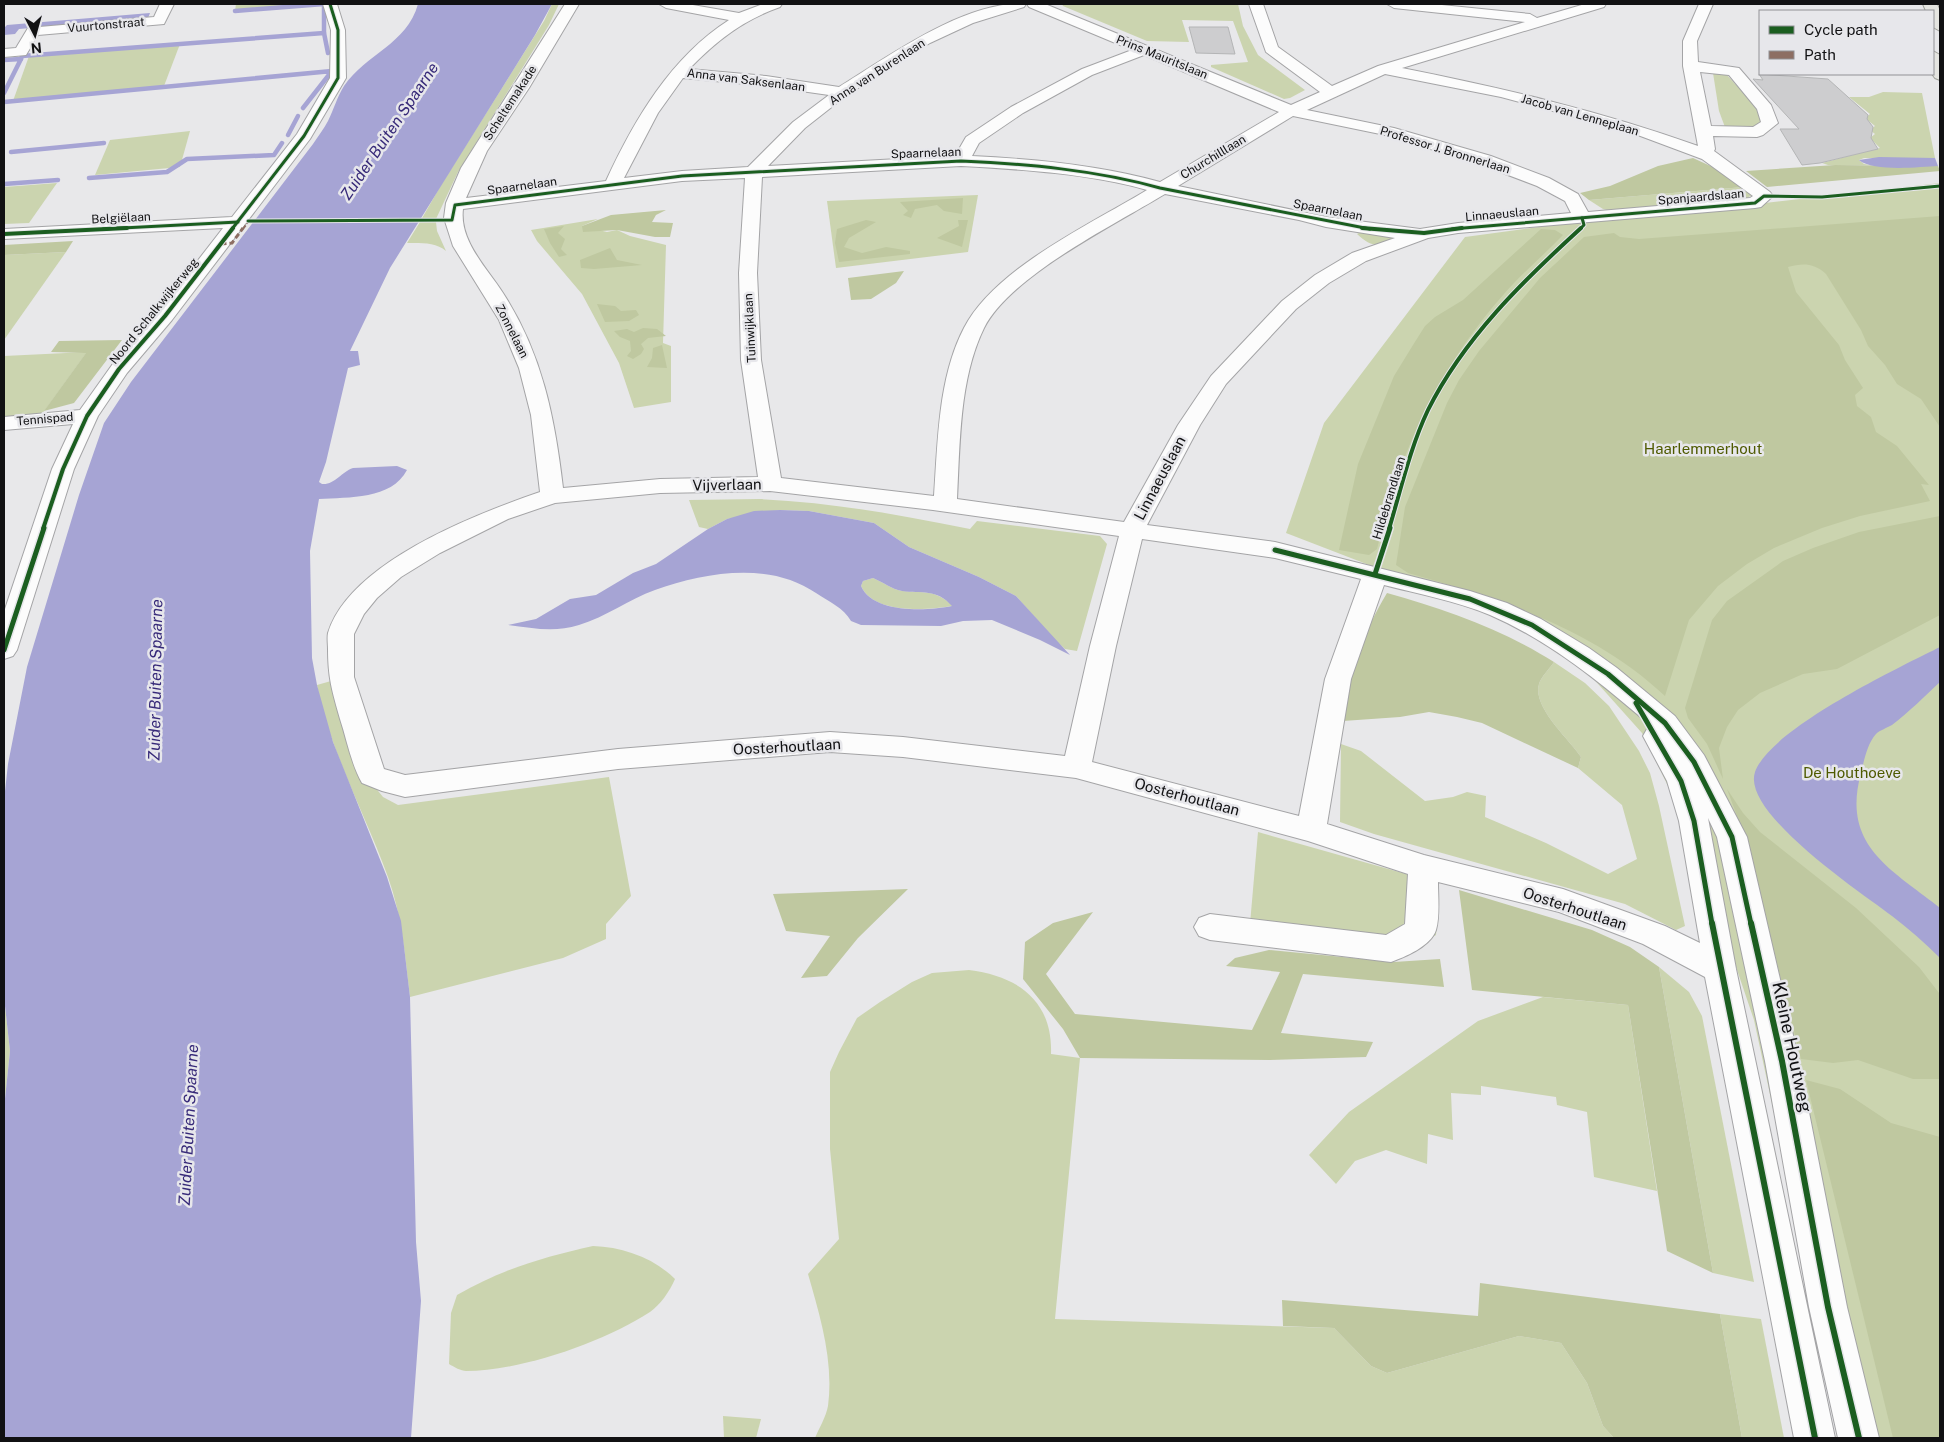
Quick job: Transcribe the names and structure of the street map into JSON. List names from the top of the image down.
{
  "streets": {
    "street": [
      "Vuurtonstraat",
      "Prins Mauritslaan",
      "Anna van Burenlaan",
      "Anna van Saksenlaan",
      "Scheltemakade",
      "Jacob van Lenneplaan",
      "Professor J. Bronnerlaan",
      "Spaarnelaan",
      "Churchilllaan",
      "Spanjaardslaan",
      "Linnaeuslaan",
      "Belgiëlaan",
      "Noord Schalkwijkerweg",
      "Tuinwijklaan",
      "Zonnelaan",
      "Tennispad",
      "Vijverlaan",
      "Oosterhoutlaan",
      "Kleine Houtweg"
    ],
    "cycle path": ["Hildebrandlaan"]
  },
  "crossings": [
    ["Prins Mauritslaan", "Professor J. Bronnerlaan"],
    ["Prins Mauritslaan", "Churchilllaan"],
    ["Anna van Burenlaan", "Anna van Saksenlaan"],
    ["Anna van Burenlaan", "Spaarnelaan"],
    ["Anna van Burenlaan", "Tuinwijklaan"],
    ["Scheltemakade", "Spaarnelaan"],
    ["Scheltemakade", "Zonnelaan"],
    ["Jacob van Lenneplaan", "Churchilllaan"],
    ["Jacob van Lenneplaan", "Spanjaardslaan"],
    ["Professor J. Bronnerlaan", "Churchilllaan"],
    ["Professor J. Bronnerlaan", "Spanjaardslaan"],
    ["Professor J. Bronnerlaan", "Linnaeuslaan"],
    ["Spaarnelaan", "Churchilllaan"],
    ["Spaarnelaan", "Linnaeuslaan"],
    ["Spaarnelaan", "Tuinwijklaan"],
    ["Spaarnelaan", "Zonnelaan"],
    ["Churchilllaan", "Vijverlaan"],
    ["Spanjaardslaan", "Linnaeuslaan"],
    ["Linnaeuslaan", "Vijverlaan"],
    ["Linnaeuslaan", "Oosterhoutlaan"],
    ["Linnaeuslaan", "Kleine Houtweg"],
    ["Belgiëlaan", "Noord Schalkwijkerweg"],
    ["Noord Schalkwijkerweg", "Tennispad"],
    ["Tuinwijklaan", "Vijverlaan"],
    ["Zonnelaan", "Vijverlaan"],
    ["Vijverlaan", "Oosterhoutlaan"],
    ["Vijverlaan", "Kleine Houtweg"],
    ["Oosterhoutlaan", "Kleine Houtweg"]
  ],
  "water": ["Zuider Buiten Spaarne"],
  "parks": ["Haarlemmerhout", "De Houthoeve"],
  "legend": ["Cycle path", "Path"],
  "north": "bottom"
}
